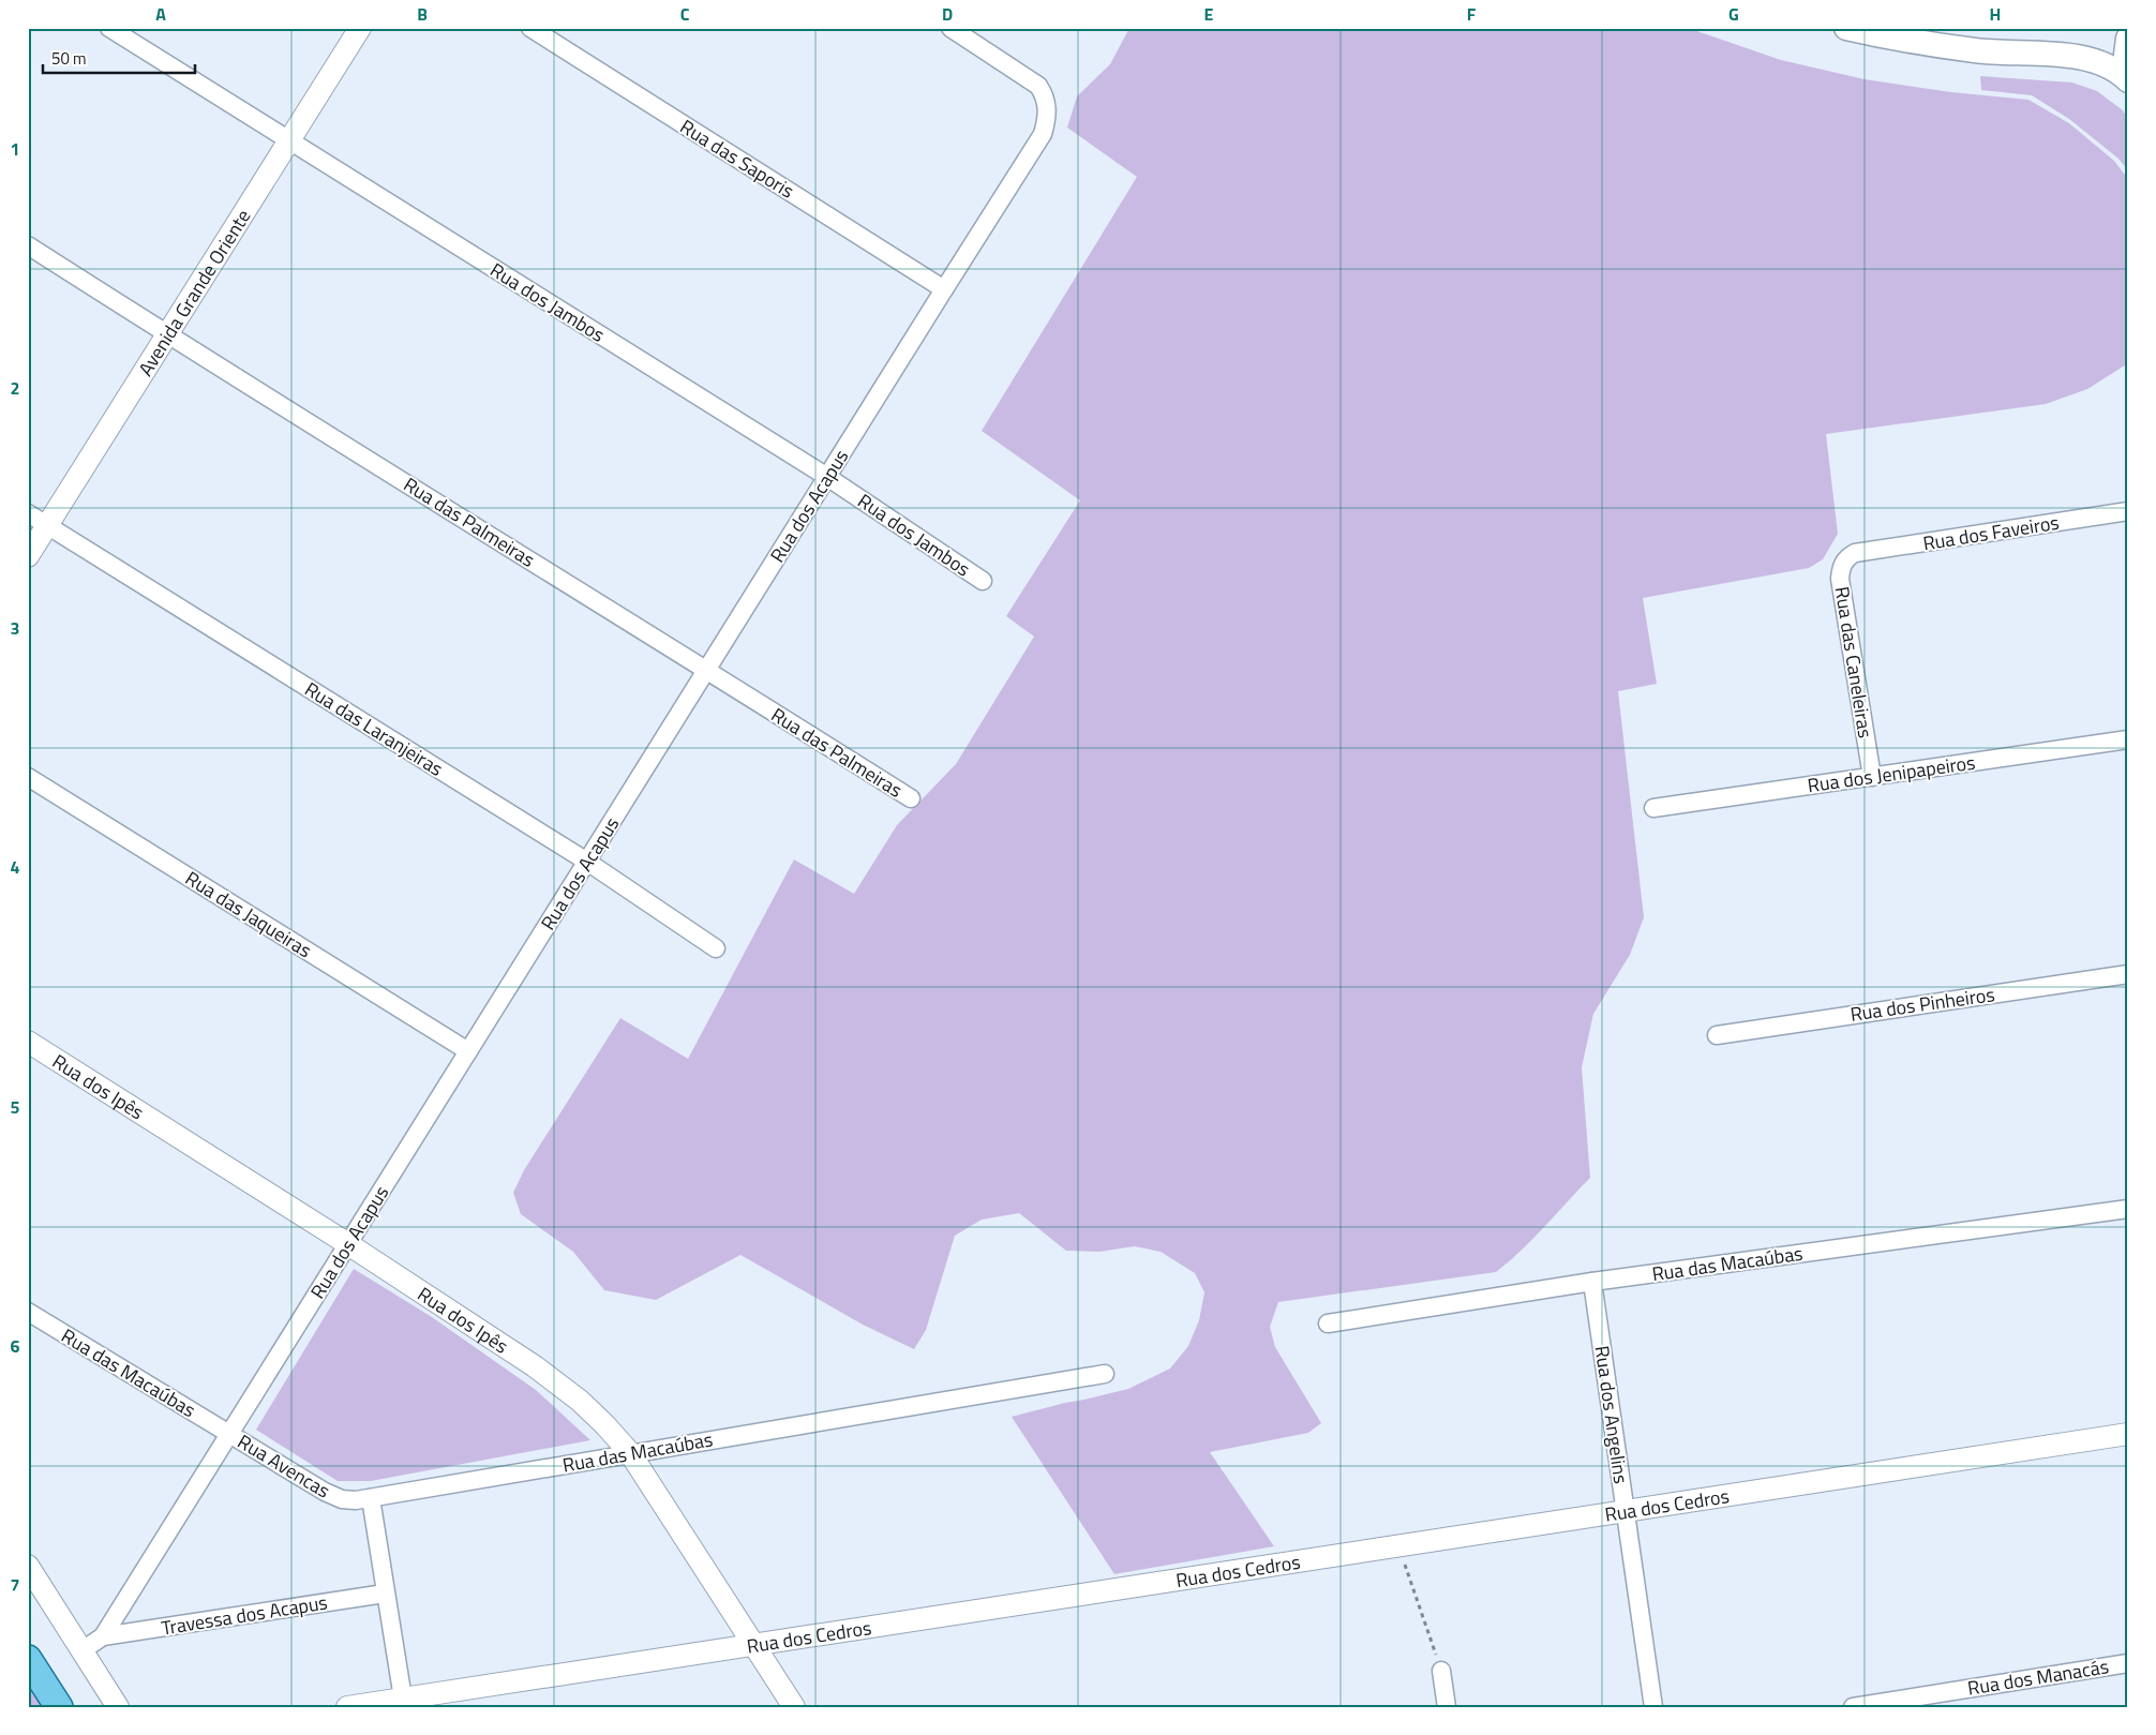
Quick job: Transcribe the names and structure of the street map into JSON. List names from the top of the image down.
{
  "streets": {
    "street": [
      "Rua das Saporis",
      "Avenida Grande Oriente",
      "Rua dos Jambos",
      "Rua dos Acapus",
      "Rua das Palmeiras",
      "Rua dos Faveiros",
      "Rua das Caneleiras",
      "Rua das Laranjeiras",
      "Rua dos Jenipapeiros",
      "Rua das Jaqueiras",
      "Rua dos Pinheiros",
      "Rua dos Ipês",
      "Rua das Macaúbas",
      "Rua dos Angelins",
      "Rua Avencas",
      "Rua dos Cedros",
      "Travessa dos Acapus",
      "Rua dos Manacás"
    ]
  },
  "crossings": [
    ["Rua das Saporis", "Rua dos Acapus"],
    ["Avenida Grande Oriente", "Rua dos Jambos"],
    ["Avenida Grande Oriente", "Rua das Palmeiras"],
    ["Avenida Grande Oriente", "Rua das Laranjeiras"],
    ["Rua dos Jambos", "Rua dos Acapus"],
    ["Rua dos Acapus", "Rua das Palmeiras"],
    ["Rua dos Acapus", "Rua das Laranjeiras"],
    ["Rua dos Acapus", "Rua das Jaqueiras"],
    ["Rua dos Acapus", "Rua dos Ipês"],
    ["Rua dos Acapus", "Rua das Macaúbas"],
    ["Rua dos Acapus", "Rua Avencas"],
    ["Rua dos Acapus", "Travessa dos Acapus"],
    ["Rua dos Faveiros", "Rua das Caneleiras"],
    ["Rua das Caneleiras", "Rua dos Jenipapeiros"],
    ["Rua dos Ipês", "Rua das Macaúbas"],
    ["Rua dos Ipês", "Rua dos Cedros"],
    ["Rua das Macaúbas", "Rua dos Angelins"],
    ["Rua das Macaúbas", "Rua Avencas"],
    ["Rua dos Angelins", "Rua dos Cedros"]
  ],
  "scale_bar": "50 m",
  "grid": {
    "columns": [
      "A",
      "B",
      "C",
      "D",
      "E",
      "F",
      "G",
      "H"
    ],
    "rows": [
      "1",
      "2",
      "3",
      "4",
      "5",
      "6",
      "7"
    ]
  }
}
